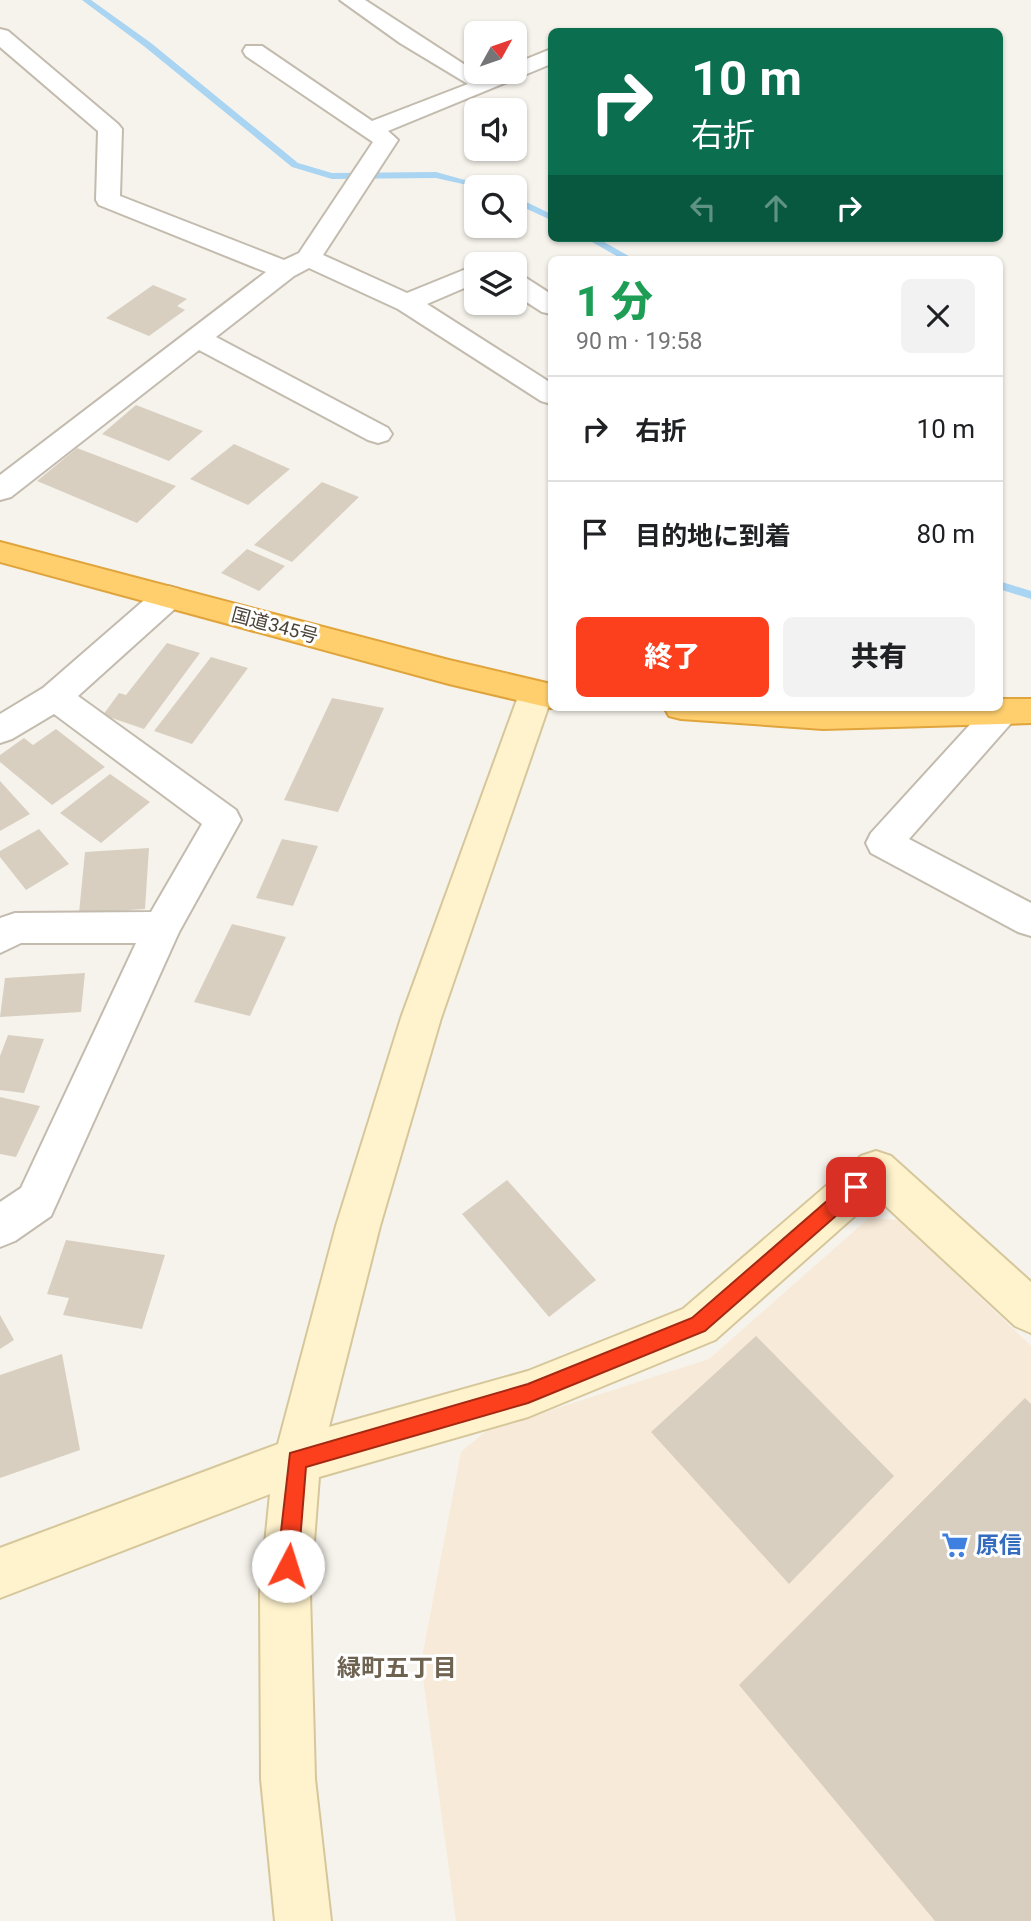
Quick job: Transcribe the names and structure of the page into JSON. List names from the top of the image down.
{
  "streets": {
    "highway": ["国道345号"]
  },
  "districts": ["緑町五丁目"],
  "places": {
    "supermarket": ["原信"]
  },
  "north": "top right",
  "page": {
    "turn": ["10 m", "右折"],
    "heading": ["1 分", "90 m · 19:58"],
    "list": [
      {
        "name": "右折",
        "value": "10 m"
      },
      {
        "name": "目的地に到着",
        "value": "80 m"
      }
    ],
    "buttons": ["終了", "共有"]
  }
}
